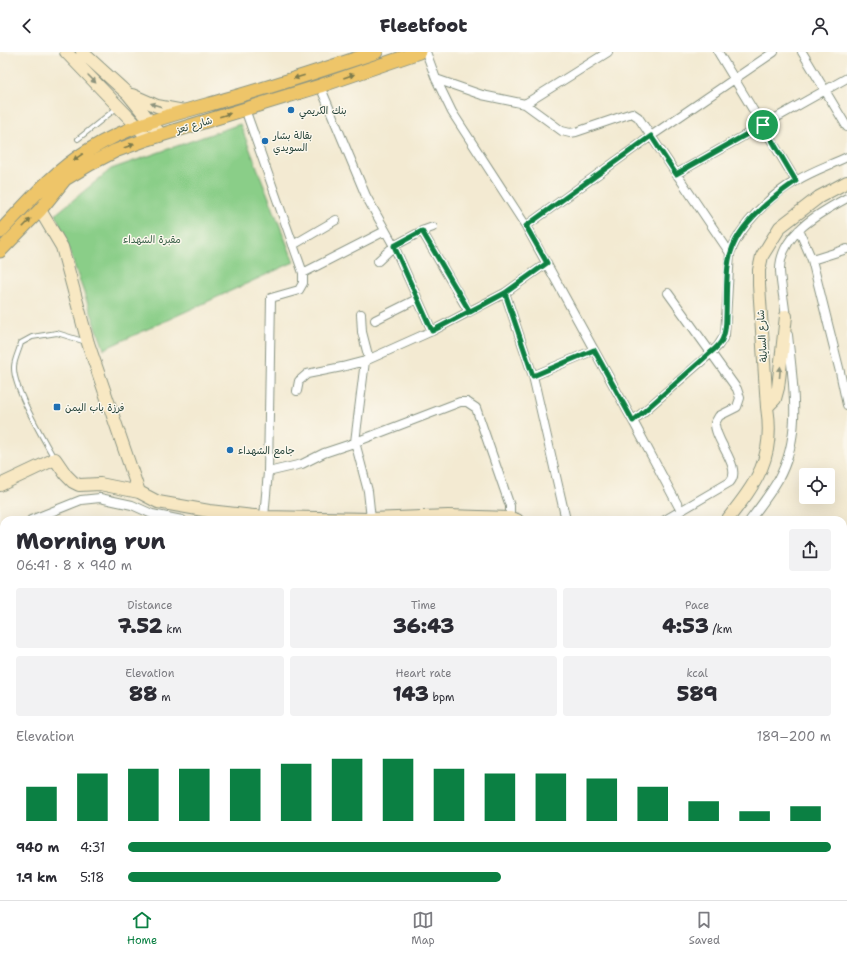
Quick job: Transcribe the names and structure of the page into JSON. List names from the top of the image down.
{
  "streets": {
    "main road": ["شارع تعز"],
    "street": ["شارع السايلة"]
  },
  "parks": ["مقبرة الشهداء"],
  "places": {
    "other": ["بنك الكريمي", "بقالة بشار السويدي", "جامع الشهداء"],
    "transit": ["فرزة باب اليمن"]
  },
  "page": {
    "header": "Fleetfoot",
    "heading": ["Morning run", "06:41 · 8 × 940 m"],
    "stats": [
      ["Distance", "7.52 km"],
      ["Time", "36:43"],
      ["Pace", "4:53 /km"],
      ["Elevation", "88 m"],
      ["Heart rate", "143 bpm"],
      ["kcal", "589"]
    ],
    "chart": ["Elevation", "189–200 m"],
    "list": [
      {
        "name": "940 m",
        "note": "4:31"
      },
      {
        "name": "1.9 km",
        "note": "5:18"
      }
    ],
    "tabs": ["Home", "Map", "Saved"]
  }
}
